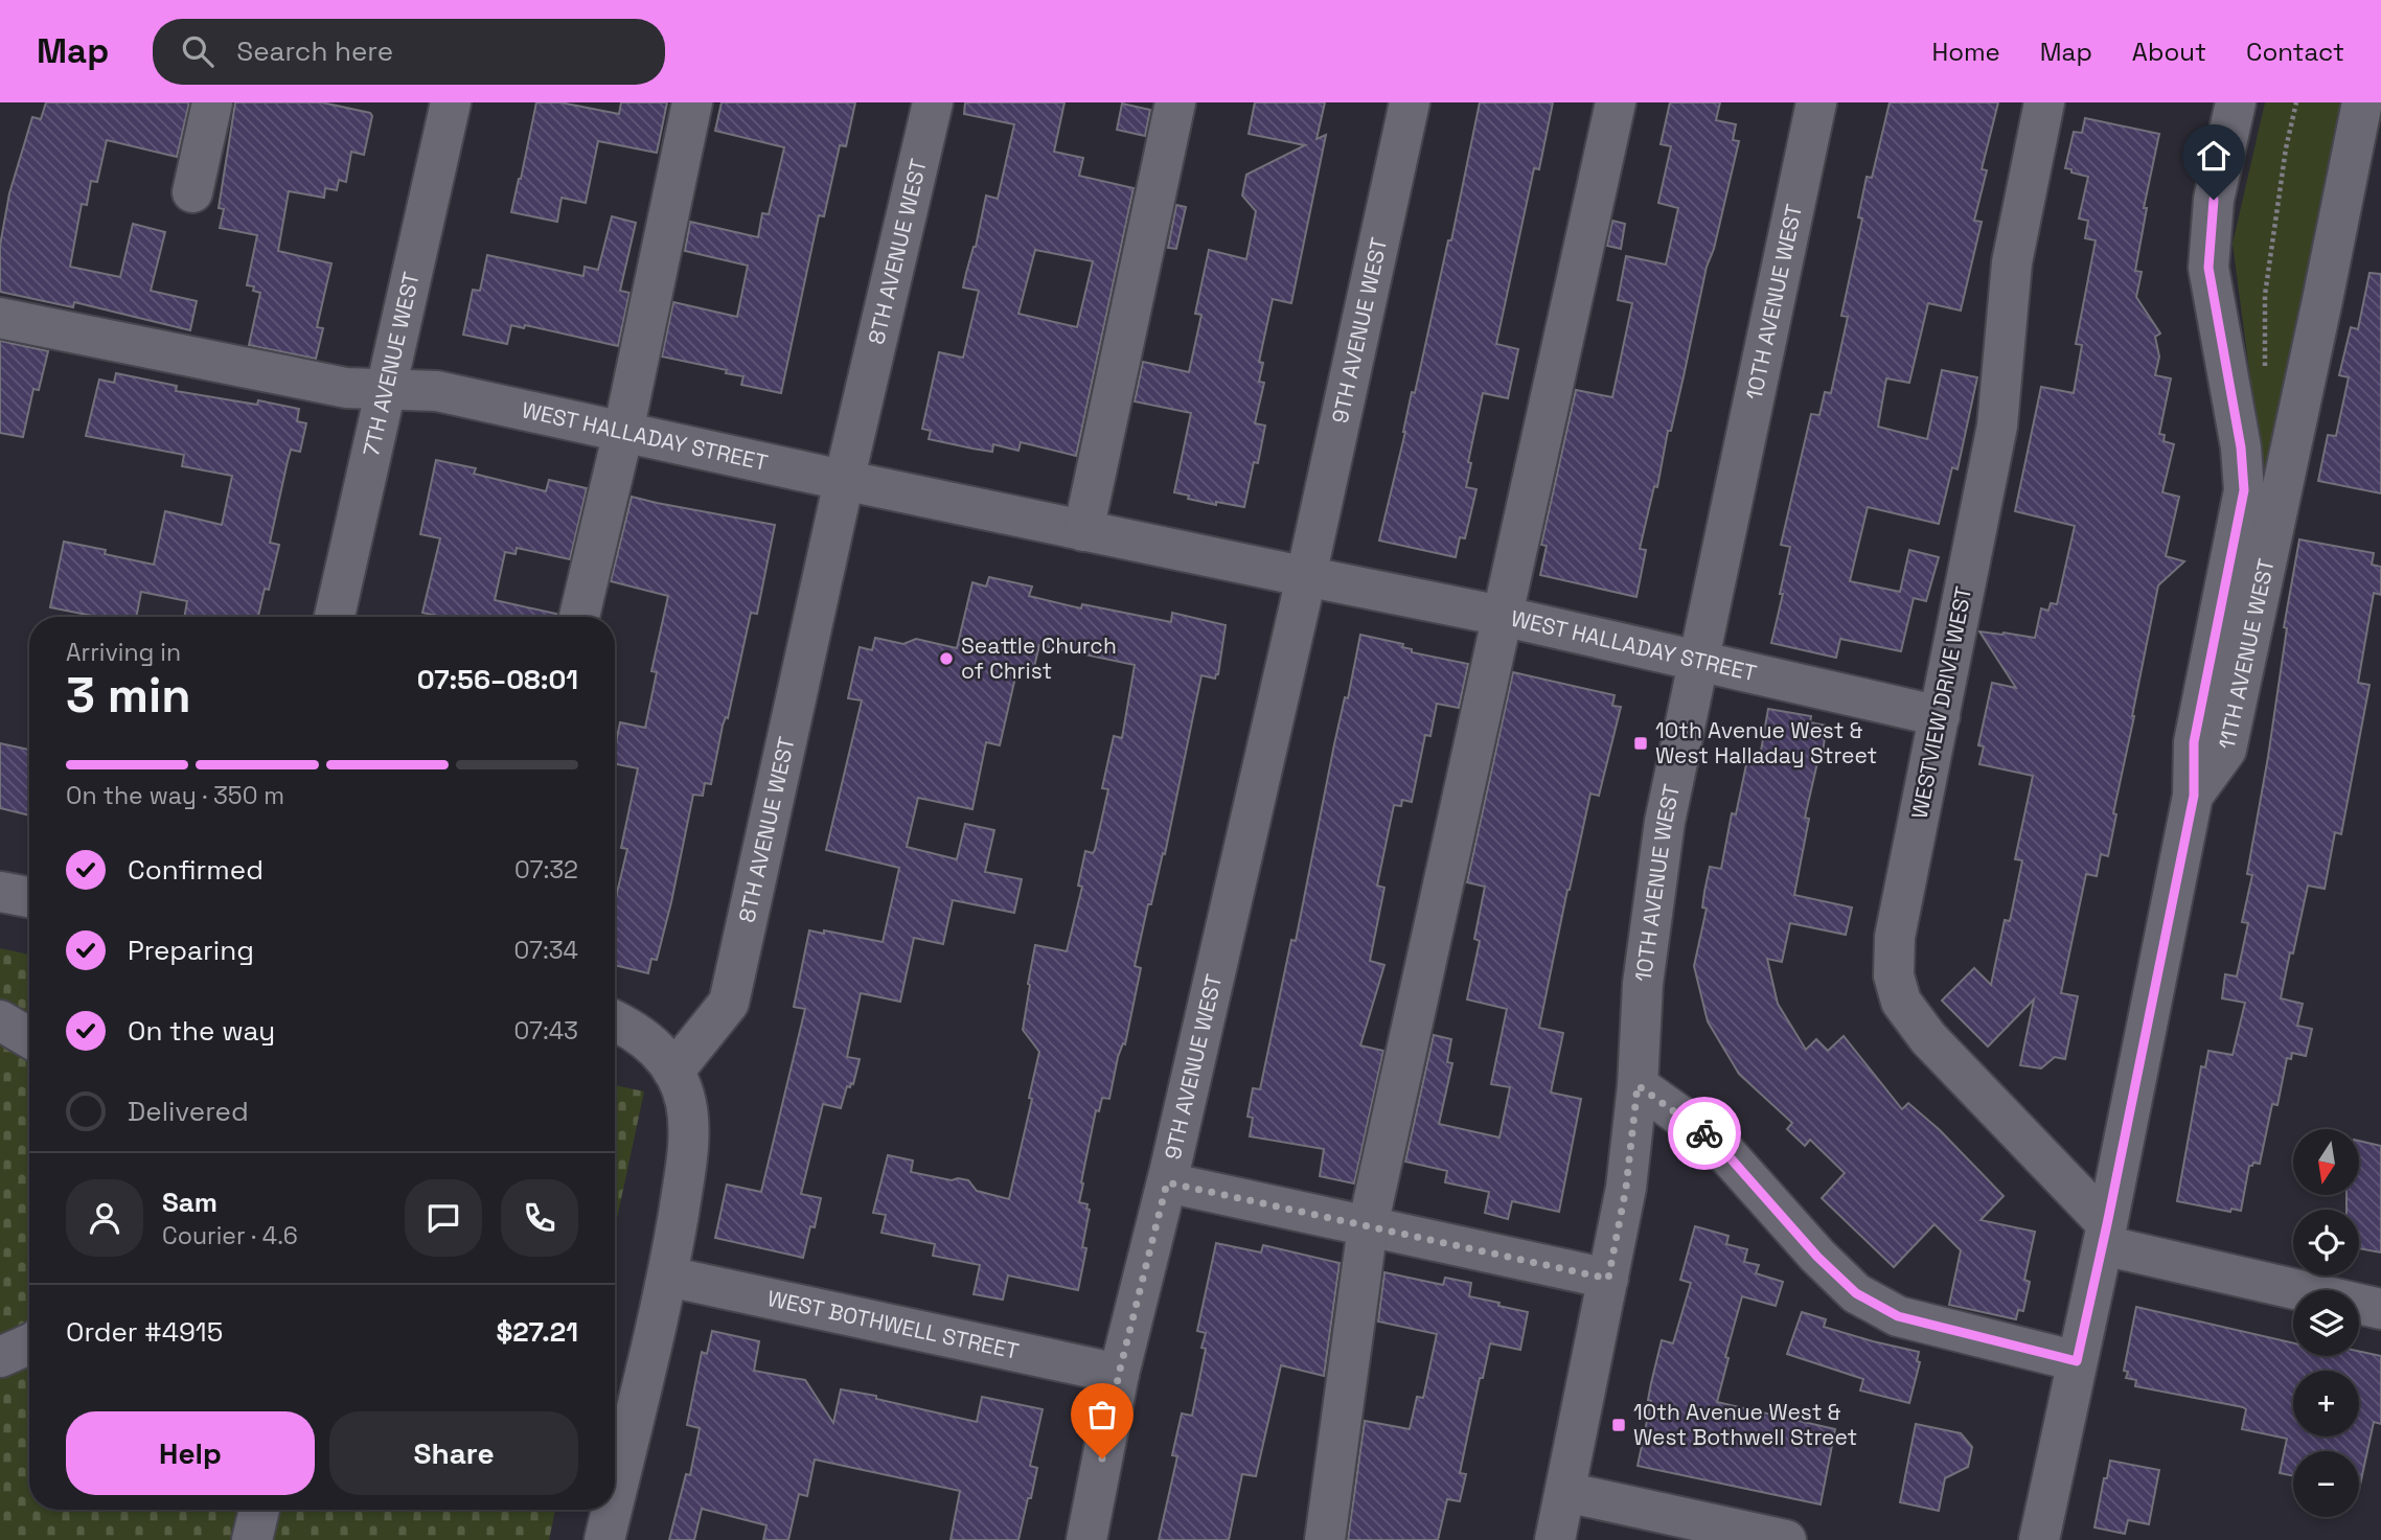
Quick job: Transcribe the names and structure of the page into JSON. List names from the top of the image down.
{
  "streets": {
    "street": [
      "8TH AVENUE WEST",
      "10TH AVENUE WEST",
      "9TH AVENUE WEST",
      "7TH AVENUE WEST",
      "WEST HALLADAY STREET",
      "11TH AVENUE WEST",
      "WESTVIEW DRIVE WEST",
      "WEST BOTHWELL STREET"
    ]
  },
  "crossings": [
    ["8TH AVENUE WEST", "WEST HALLADAY STREET"],
    ["10TH AVENUE WEST", "WEST HALLADAY STREET"],
    ["9TH AVENUE WEST", "WEST HALLADAY STREET"],
    ["9TH AVENUE WEST", "WEST BOTHWELL STREET"],
    ["7TH AVENUE WEST", "WEST HALLADAY STREET"],
    ["WEST HALLADAY STREET", "WESTVIEW DRIVE WEST"],
    ["11TH AVENUE WEST", "WESTVIEW DRIVE WEST"]
  ],
  "places": {
    "other": ["Seattle Church of Christ"],
    "transit": ["10th Avenue West & West Halladay Street", "10th Avenue West & West Bothwell Street"]
  },
  "north": "bottom",
  "page": {
    "header": "Map",
    "search": "Search here",
    "nav": [
      "Home",
      "Map",
      "About",
      "Contact"
    ],
    "heading": ["3 min", "Arriving in", "07:56–08:01"],
    "panel": [
      "Sam",
      "Courier · 4.6",
      "Order #4915",
      "$27.21"
    ],
    "bar": "On the way · 350 m",
    "list": [
      ["Confirmed", "07:32"],
      ["Preparing", "07:34"],
      ["On the way", "07:43"],
      "Delivered"
    ],
    "map_buttons": ["+", "−"],
    "buttons": ["Help", "Share"]
  }
}
